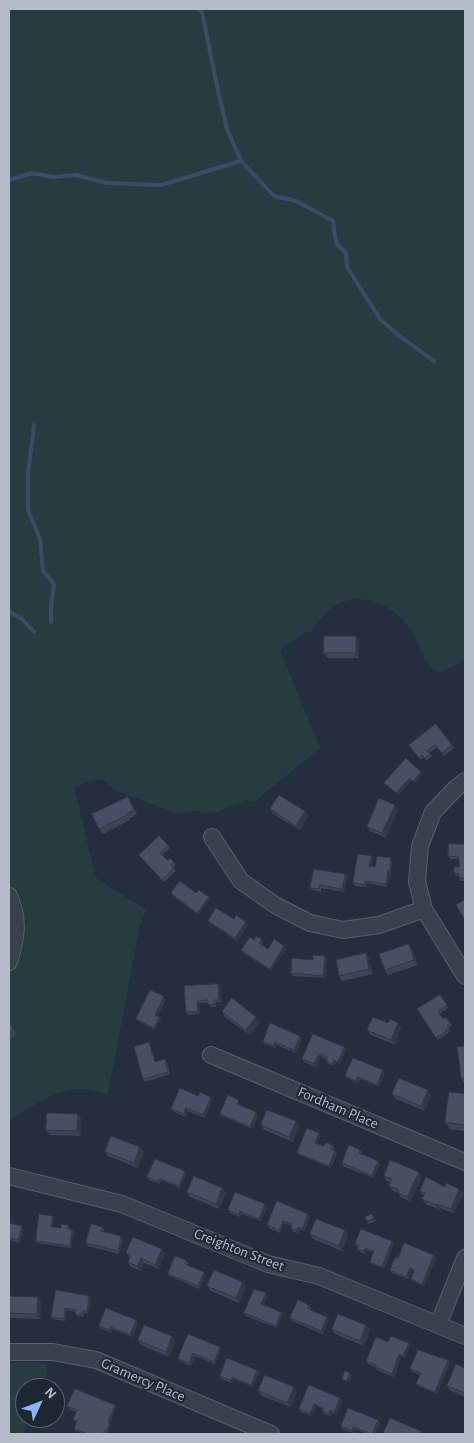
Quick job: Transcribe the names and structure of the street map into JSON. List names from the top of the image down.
{
  "streets": {
    "street": ["Fordham Place", "Creighton Street", "Gramercy Place"]
  },
  "north": "top right"
}
